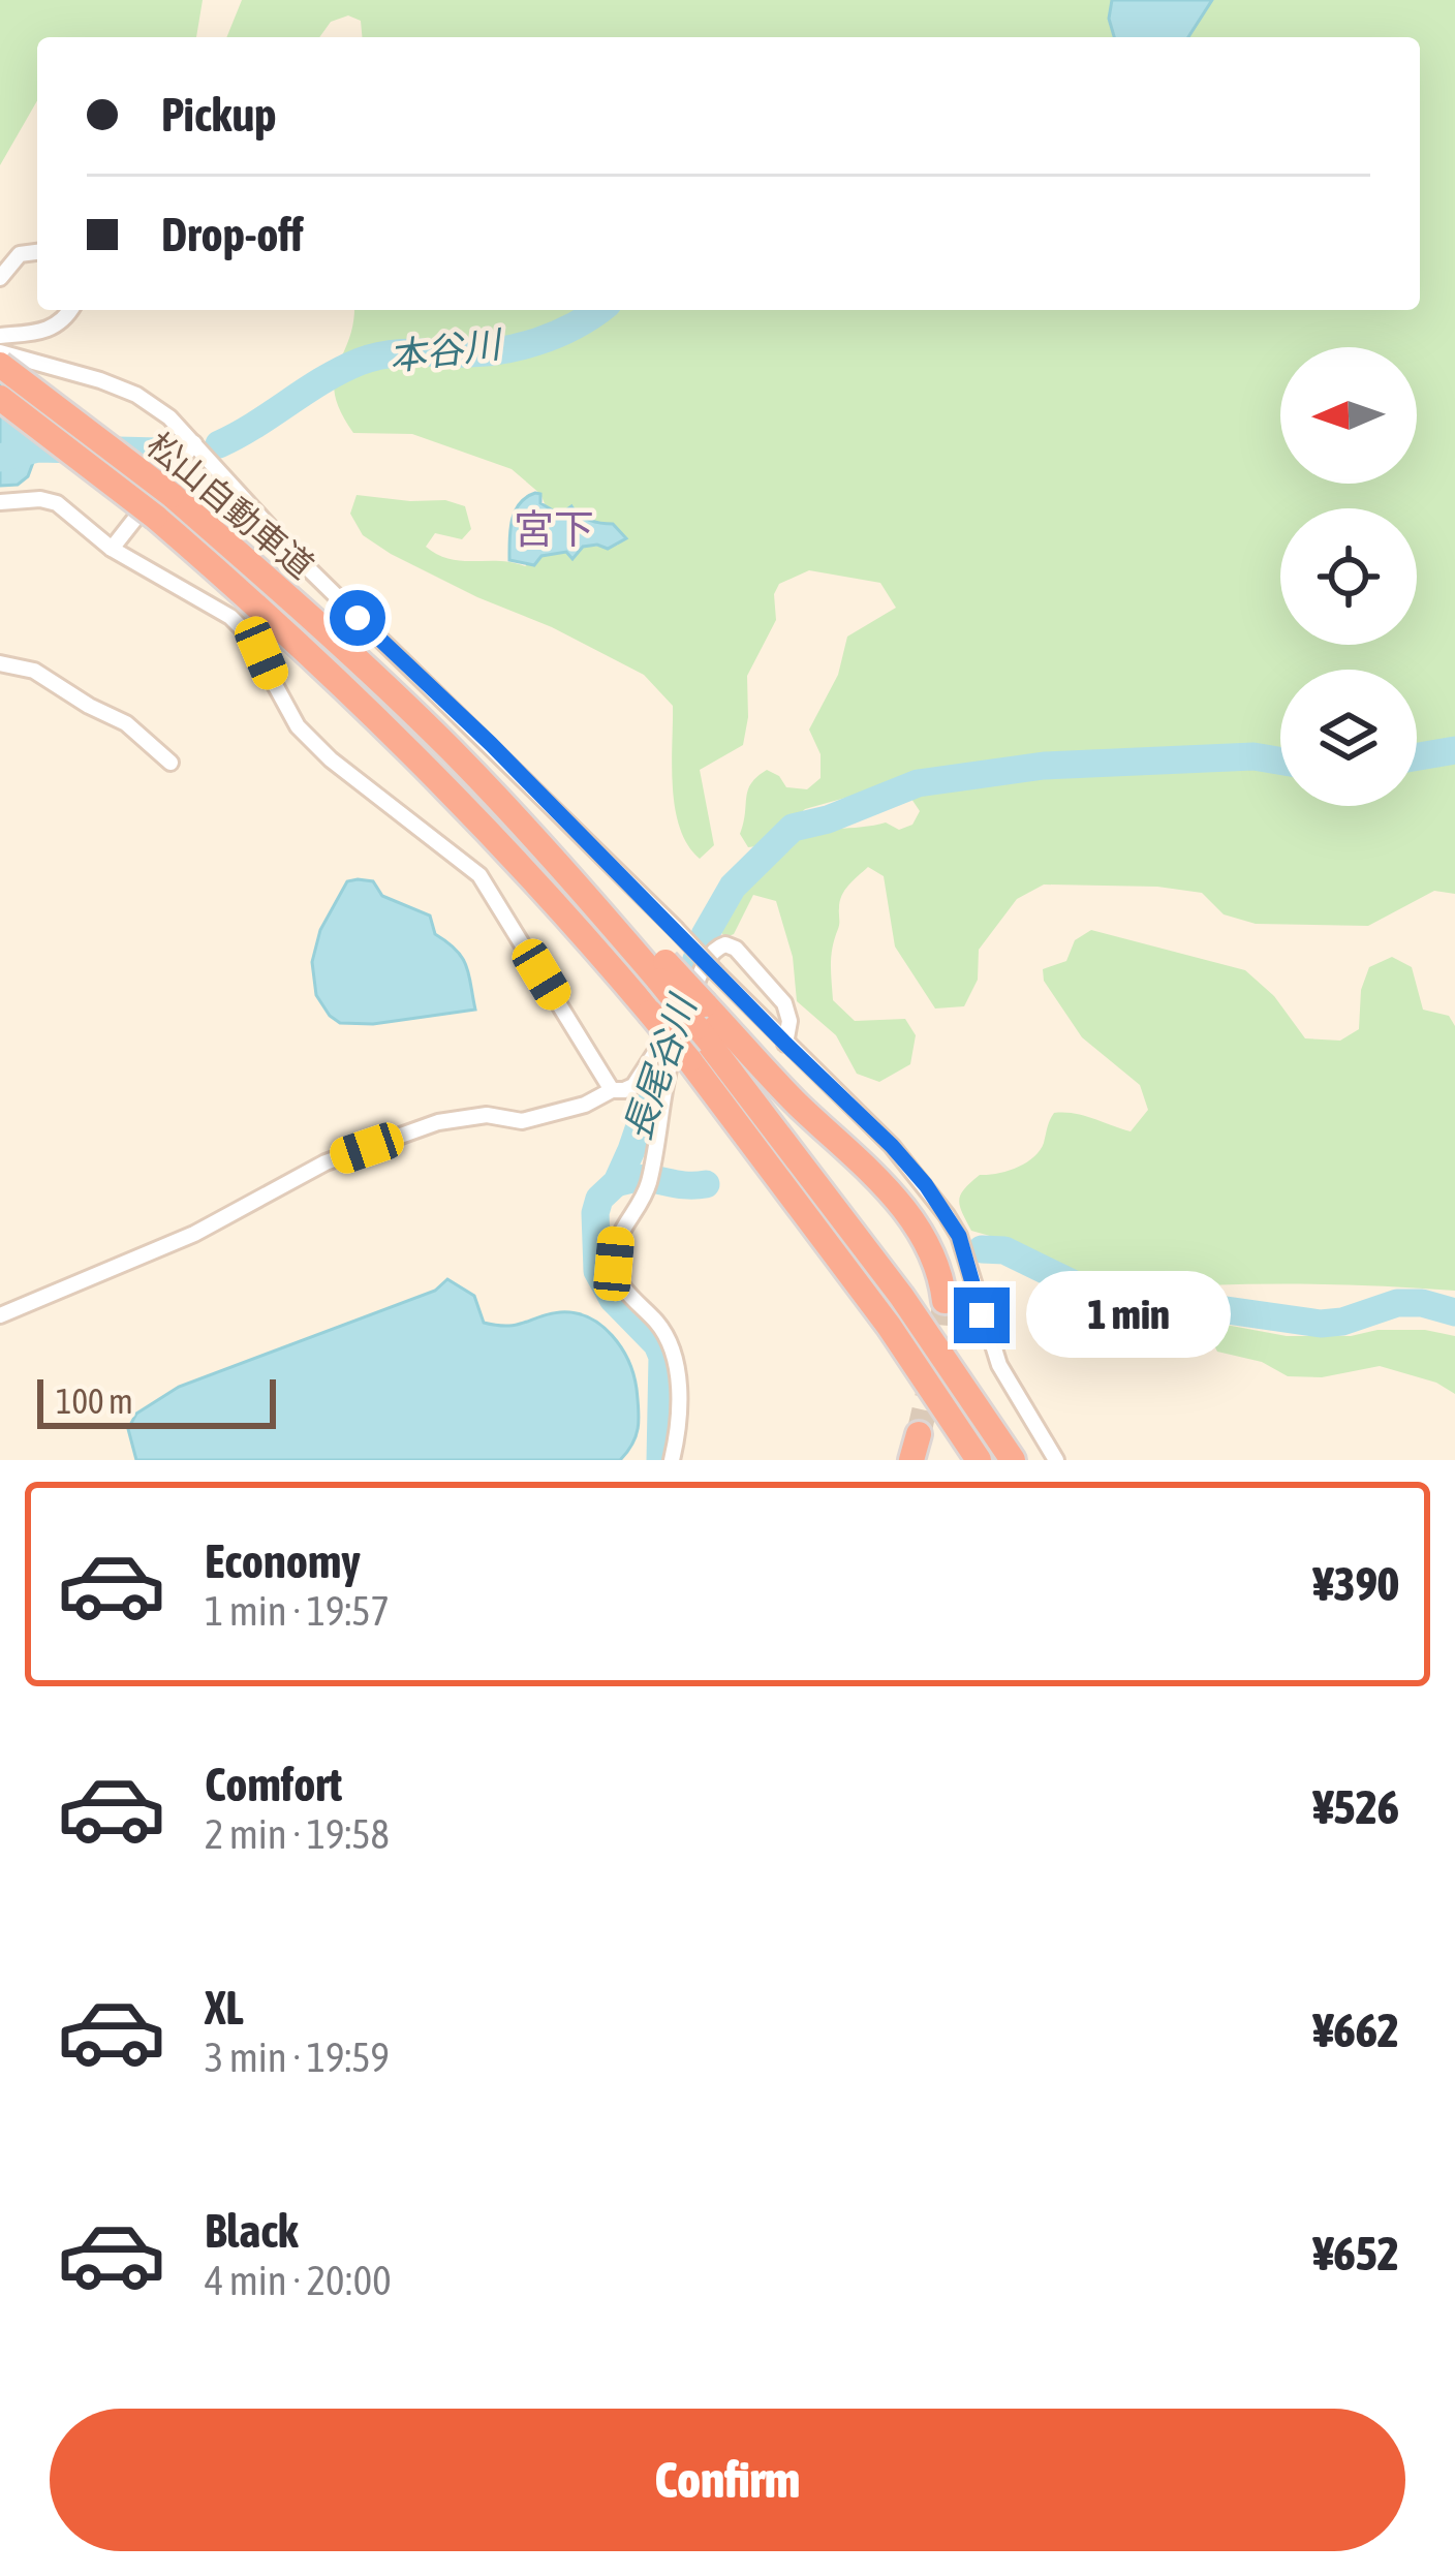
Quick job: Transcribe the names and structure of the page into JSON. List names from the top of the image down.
{
  "streets": {
    "highway": ["松山自動車道"]
  },
  "districts": ["宮下"],
  "water": ["本谷川", "長尾谷川"],
  "scale_bar": "100 m",
  "north": "left",
  "page": {
    "banner": ["Pickup", "Drop-off"],
    "bubble": "1 min",
    "scale": "100 m",
    "list": [
      {
        "name": "Economy",
        "note": "1 min · 19:57",
        "value": "¥390"
      },
      {
        "name": "Comfort",
        "note": "2 min · 19:58",
        "value": "¥526"
      },
      {
        "name": "XL",
        "note": "3 min · 19:59",
        "value": "¥662"
      },
      {
        "name": "Black",
        "note": "4 min · 20:00",
        "value": "¥652"
      }
    ],
    "buttons": "Confirm"
  }
}
